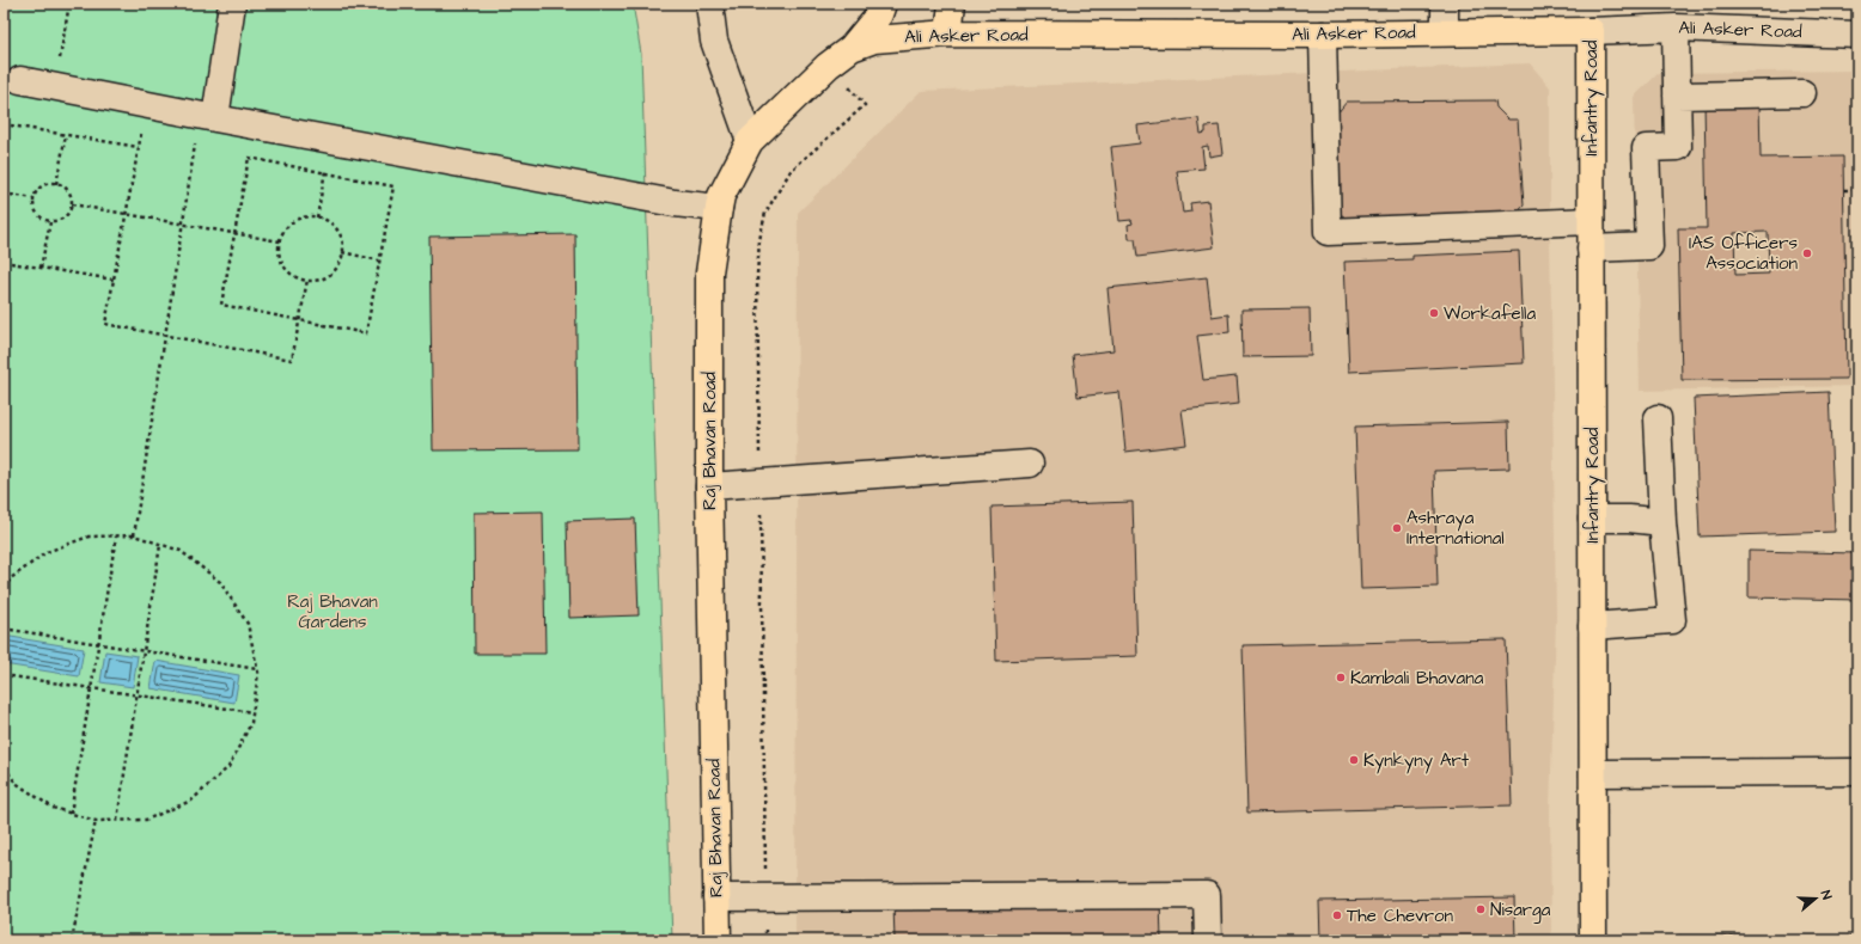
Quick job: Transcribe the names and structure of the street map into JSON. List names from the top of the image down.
{
  "streets": {
    "main road": ["Ali Asker Road", "Infantry Road", "Raj Bhavan Road"]
  },
  "crossings": [
    ["Ali Asker Road", "Infantry Road"],
    ["Ali Asker Road", "Raj Bhavan Road"]
  ],
  "parks": ["Raj Bhavan Gardens"],
  "places": [
    "IAS Officers Association",
    "Workafella",
    "Ashraya International",
    "Kambali Bhavana",
    "Kynkyny Art",
    "Nisarga",
    "The Chevron"
  ],
  "north": "right"
}
